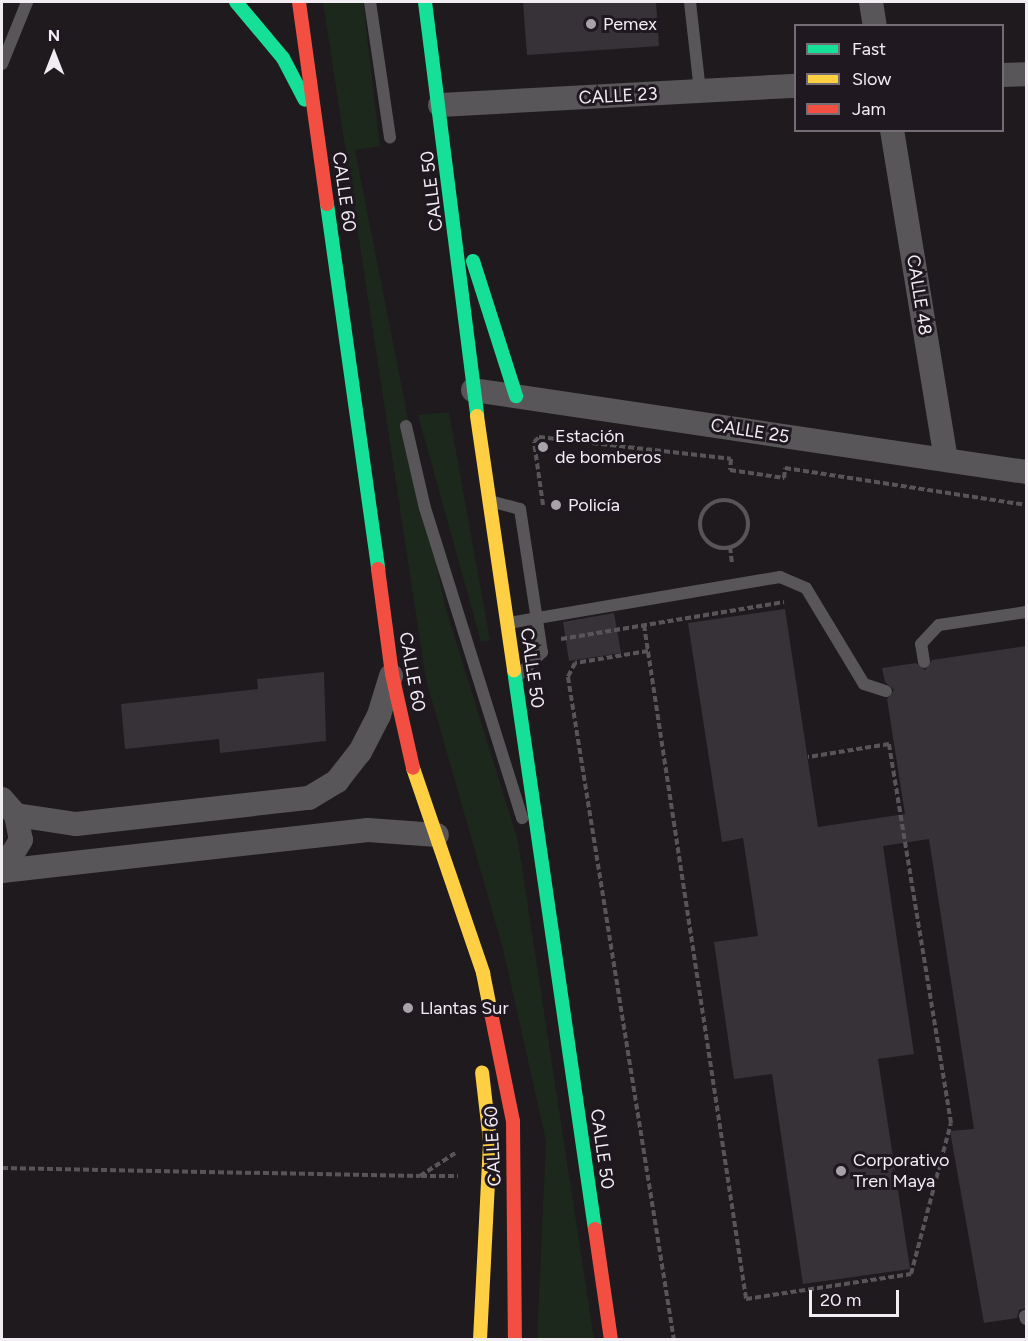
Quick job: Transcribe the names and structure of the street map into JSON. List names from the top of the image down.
{
  "streets": {
    "main road": ["CALLE 50", "CALLE 60"],
    "street": ["CALLE 23", "CALLE 48", "CALLE 25"]
  },
  "crossings": [
    ["CALLE 23", "CALLE 50"],
    ["CALLE 50", "CALLE 25"],
    ["CALLE 48", "CALLE 25"]
  ],
  "places": [
    "Pemex",
    "Estación de bomberos",
    "Policía",
    "Llantas Sur",
    "Corporativo Tren Maya"
  ],
  "legend": ["Fast", "Slow", "Jam"],
  "scale_bar": "20 m",
  "north": "top"
}
